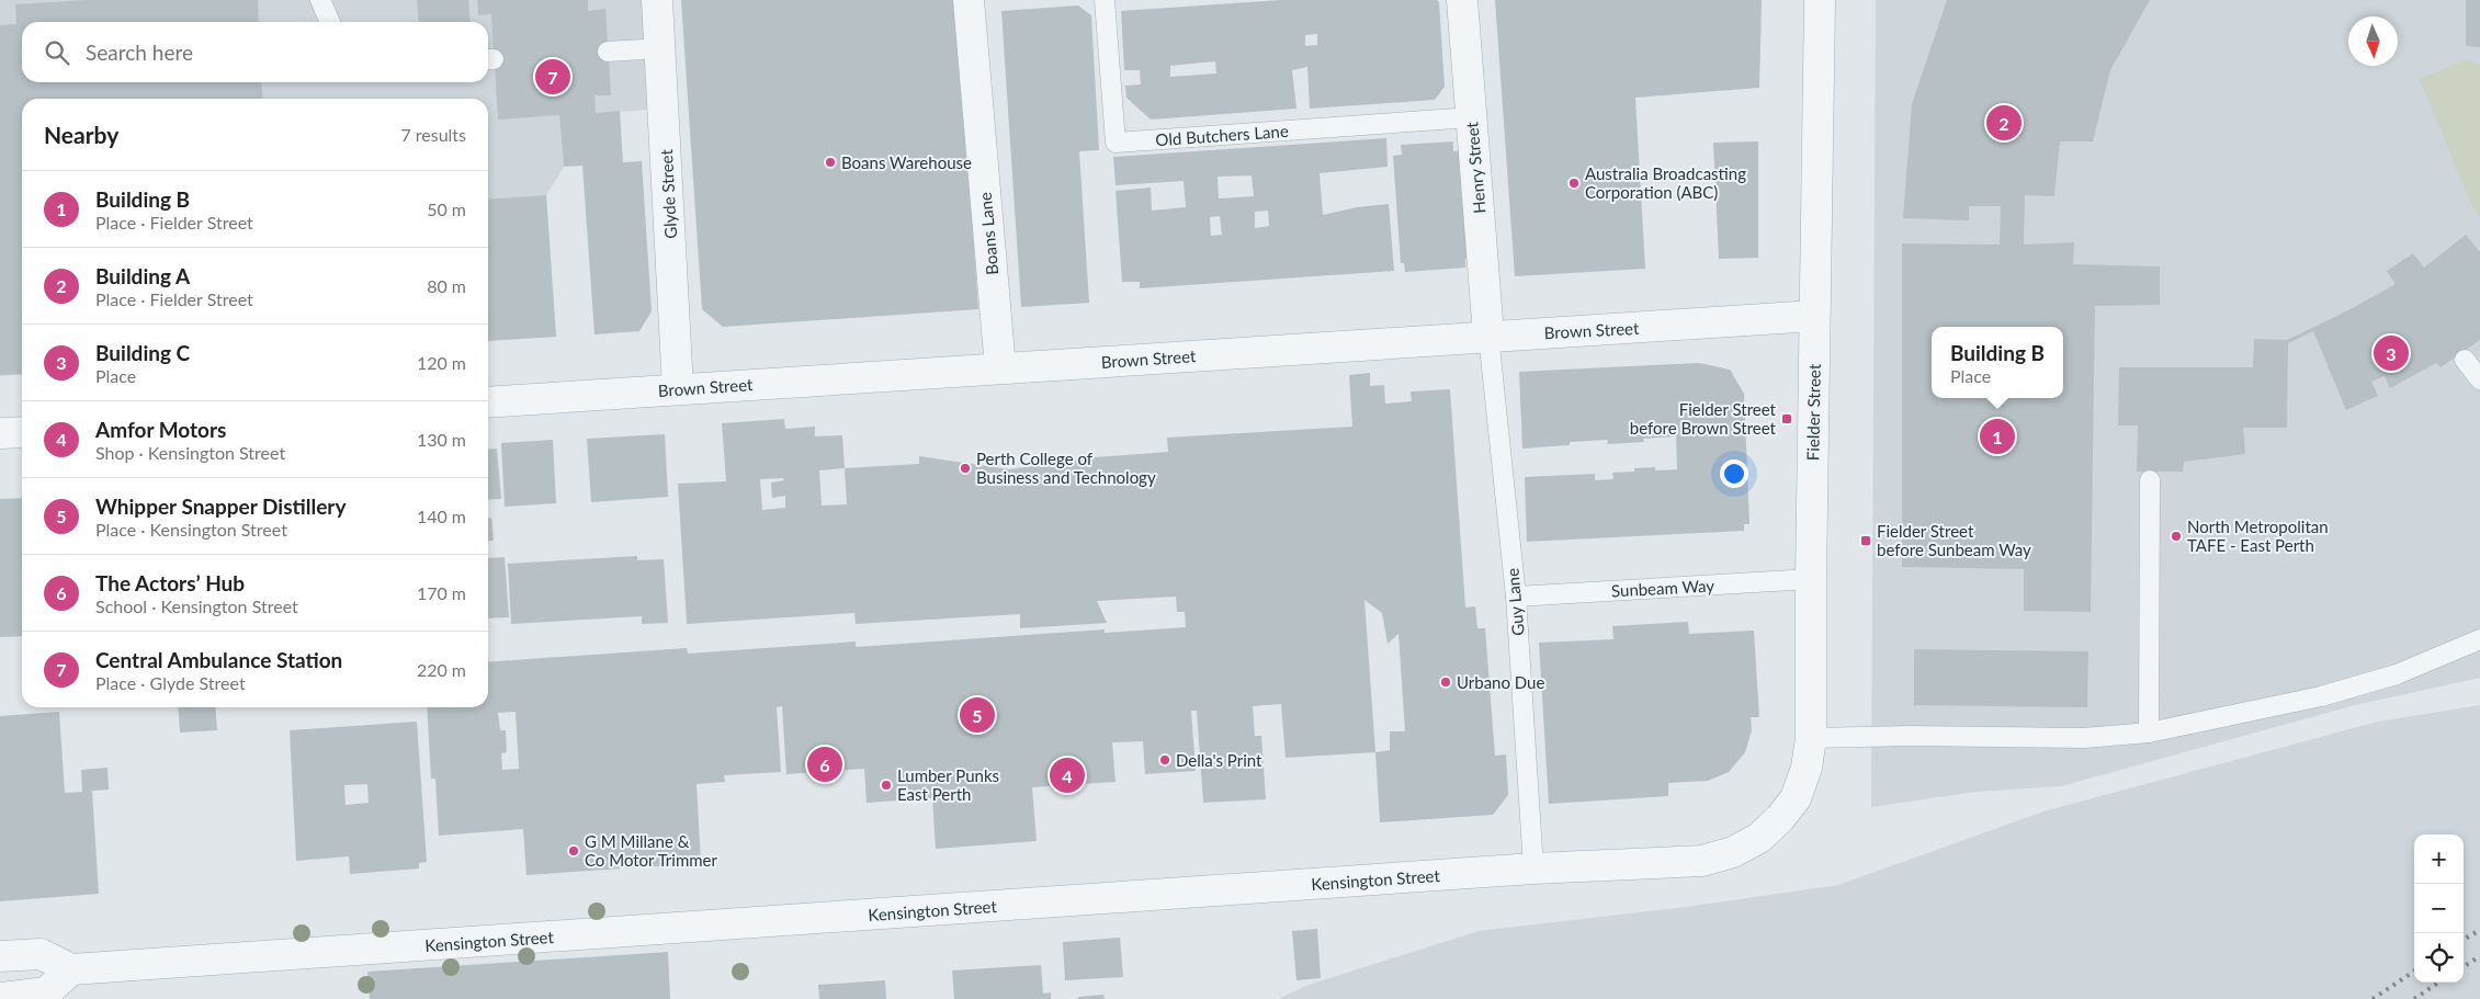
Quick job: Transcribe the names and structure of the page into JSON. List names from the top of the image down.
{
  "streets": {
    "street": [
      "Henry Street",
      "Glyde Street",
      "Boans Lane",
      "Brown Street",
      "Fielder Street",
      "Kensington Street"
    ],
    "lane": ["Old Butchers Lane", "Sunbeam Way", "Guy Lane"]
  },
  "crossings": [
    ["Old Butchers Lane", "Henry Street"],
    ["Henry Street", "Brown Street"],
    ["Henry Street", "Guy Lane"],
    ["Glyde Street", "Brown Street"],
    ["Boans Lane", "Brown Street"],
    ["Brown Street", "Fielder Street"],
    ["Brown Street", "Guy Lane"],
    ["Fielder Street", "Sunbeam Way"],
    ["Fielder Street", "Kensington Street"],
    ["Sunbeam Way", "Guy Lane"],
    ["Guy Lane", "Kensington Street"]
  ],
  "places": {
    "other": [
      "Boans Warehouse",
      "Australia Broadcasting Corporation (ABC)",
      "Perth College of Business and Technology",
      "North Metropolitan TAFE - East Perth",
      "Urbano Due",
      "Della's Print",
      "Lumber Punks East Perth",
      "G M Millane & Co Motor Trimmer"
    ],
    "transit": ["Fielder Street before Brown Street", "Fielder Street before Sunbeam Way"]
  },
  "north": "bottom",
  "page": {
    "search": "Search here",
    "pins": [
      "7",
      "2",
      "3",
      "1",
      "5",
      "6",
      "4"
    ],
    "heading": ["Nearby", "7 results"],
    "list": [
      {
        "mark": "1",
        "name": "Building B",
        "note": "Place · Fielder Street",
        "value": "50 m"
      },
      {
        "mark": "2",
        "name": "Building A",
        "note": "Place · Fielder Street",
        "value": "80 m"
      },
      {
        "mark": "3",
        "name": "Building C",
        "note": "Place",
        "value": "120 m"
      },
      {
        "mark": "4",
        "name": "Amfor Motors",
        "note": "Shop · Kensington Street",
        "value": "130 m"
      },
      {
        "mark": "5",
        "name": "Whipper Snapper Distillery",
        "note": "Place · Kensington Street",
        "value": "140 m"
      },
      {
        "mark": "6",
        "name": "The Actors’ Hub",
        "note": "School · Kensington Street",
        "value": "170 m"
      },
      {
        "mark": "7",
        "name": "Central Ambulance Station",
        "note": "Place · Glyde Street",
        "value": "220 m"
      }
    ],
    "popup": ["Building B", "Place"],
    "map_buttons": ["+", "−"]
  }
}
